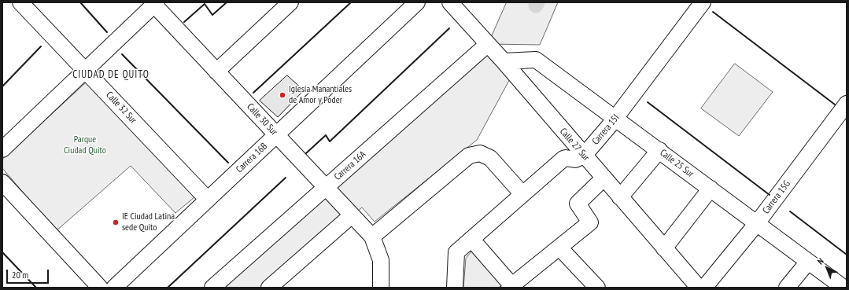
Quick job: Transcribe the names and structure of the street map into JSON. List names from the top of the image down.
{
  "streets": {
    "street": [
      "Calle 32 Sur",
      "Calle 30 Sur",
      "Carrera 15I",
      "Calle 27 Sur",
      "Carrera 16B",
      "Calle 25 Sur",
      "Carrera 16A",
      "Carrera 15G"
    ]
  },
  "crossings": [
    ["Calle 32 Sur", "Carrera 16B"],
    ["Calle 30 Sur", "Carrera 16B"],
    ["Calle 30 Sur", "Carrera 16A"],
    ["Carrera 15I", "Calle 27 Sur"],
    ["Carrera 15I", "Calle 25 Sur"],
    ["Calle 27 Sur", "Calle 25 Sur"],
    ["Calle 27 Sur", "Carrera 16A"],
    ["Calle 25 Sur", "Carrera 15G"]
  ],
  "districts": ["CIUDAD DE QUITO"],
  "parks": ["Parque Ciudad Quito"],
  "places": ["Iglesia Manantiales de Amor y Poder", "IE Ciudad Latina sede Quito"],
  "scale_bar": "20 m",
  "north": "top left"
}
